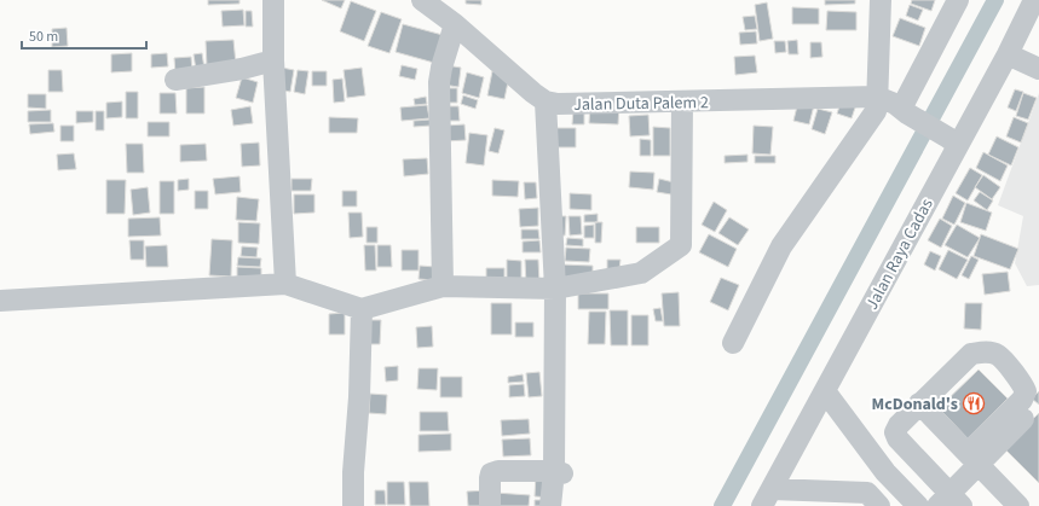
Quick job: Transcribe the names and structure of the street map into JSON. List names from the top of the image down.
{
  "streets": {
    "street": ["Jalan Duta Palem 2", "Jalan Raya Cadas"]
  },
  "places": {
    "restaurant": ["McDonald's"]
  },
  "scale_bar": "50 m"
}
